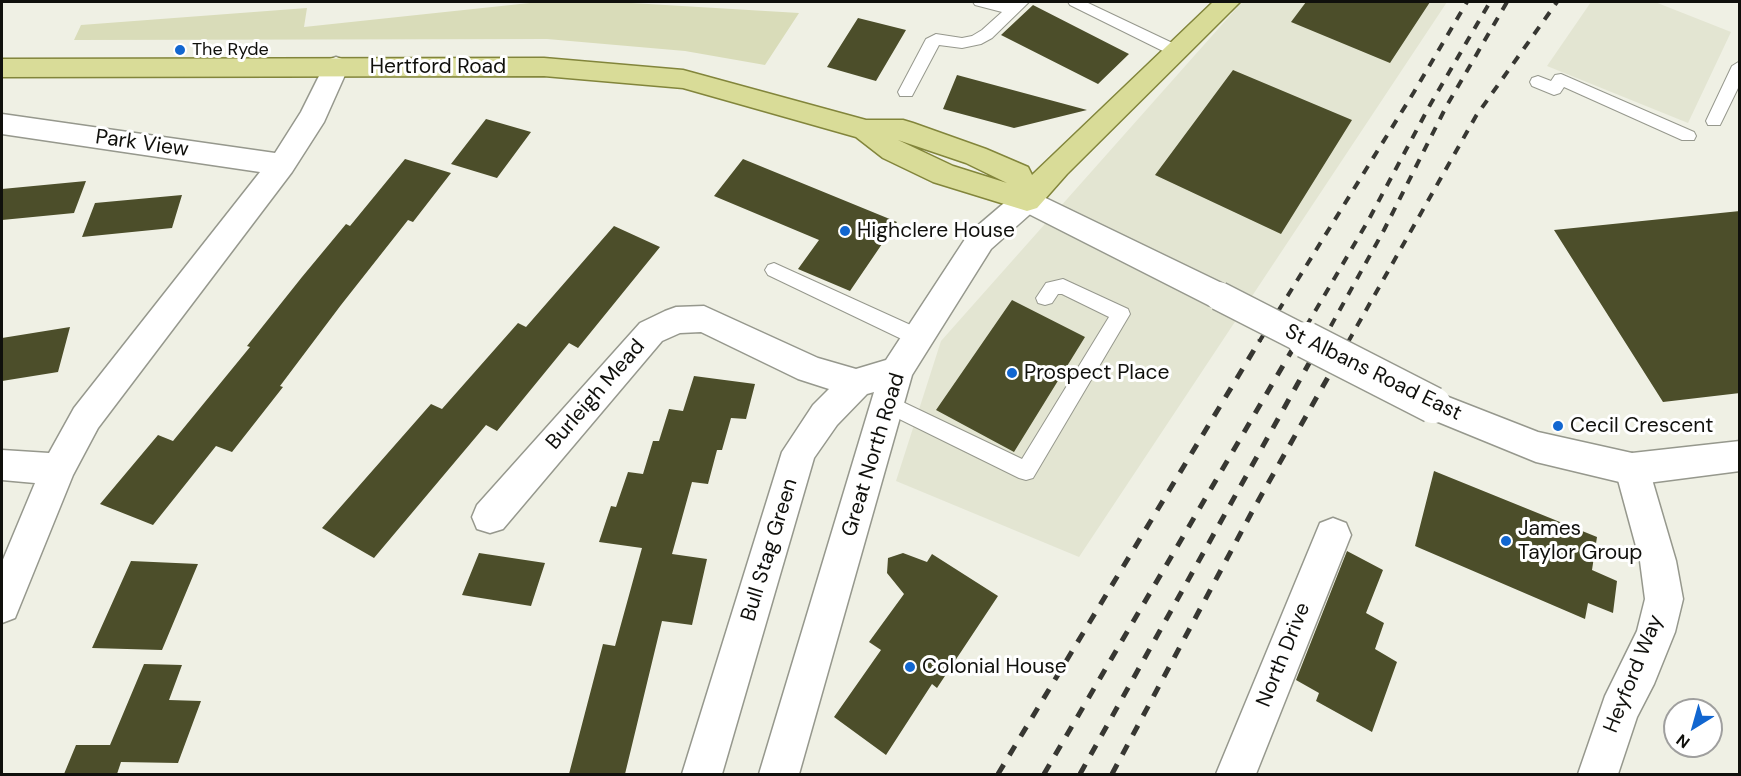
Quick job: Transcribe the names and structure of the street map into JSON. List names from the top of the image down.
{
  "streets": {
    "main road": ["Hertford Road", "Great North Road"],
    "street": [
      "Park View",
      "St Albans Road East",
      "Burleigh Mead",
      "Bull Stag Green",
      "North Drive",
      "Heyford Way"
    ]
  },
  "crossings": [
    ["Hertford Road", "St Albans Road East"],
    ["Hertford Road", "Great North Road"],
    ["St Albans Road East", "Great North Road"],
    ["St Albans Road East", "Heyford Way"],
    ["Burleigh Mead", "Bull Stag Green"],
    ["Great North Road", "Bull Stag Green"]
  ],
  "places": [
    "The Ryde",
    "Highclere House",
    "Prospect Place",
    "Cecil Crescent",
    "James Taylor Group",
    "Colonial House"
  ],
  "north": "bottom left"
}
